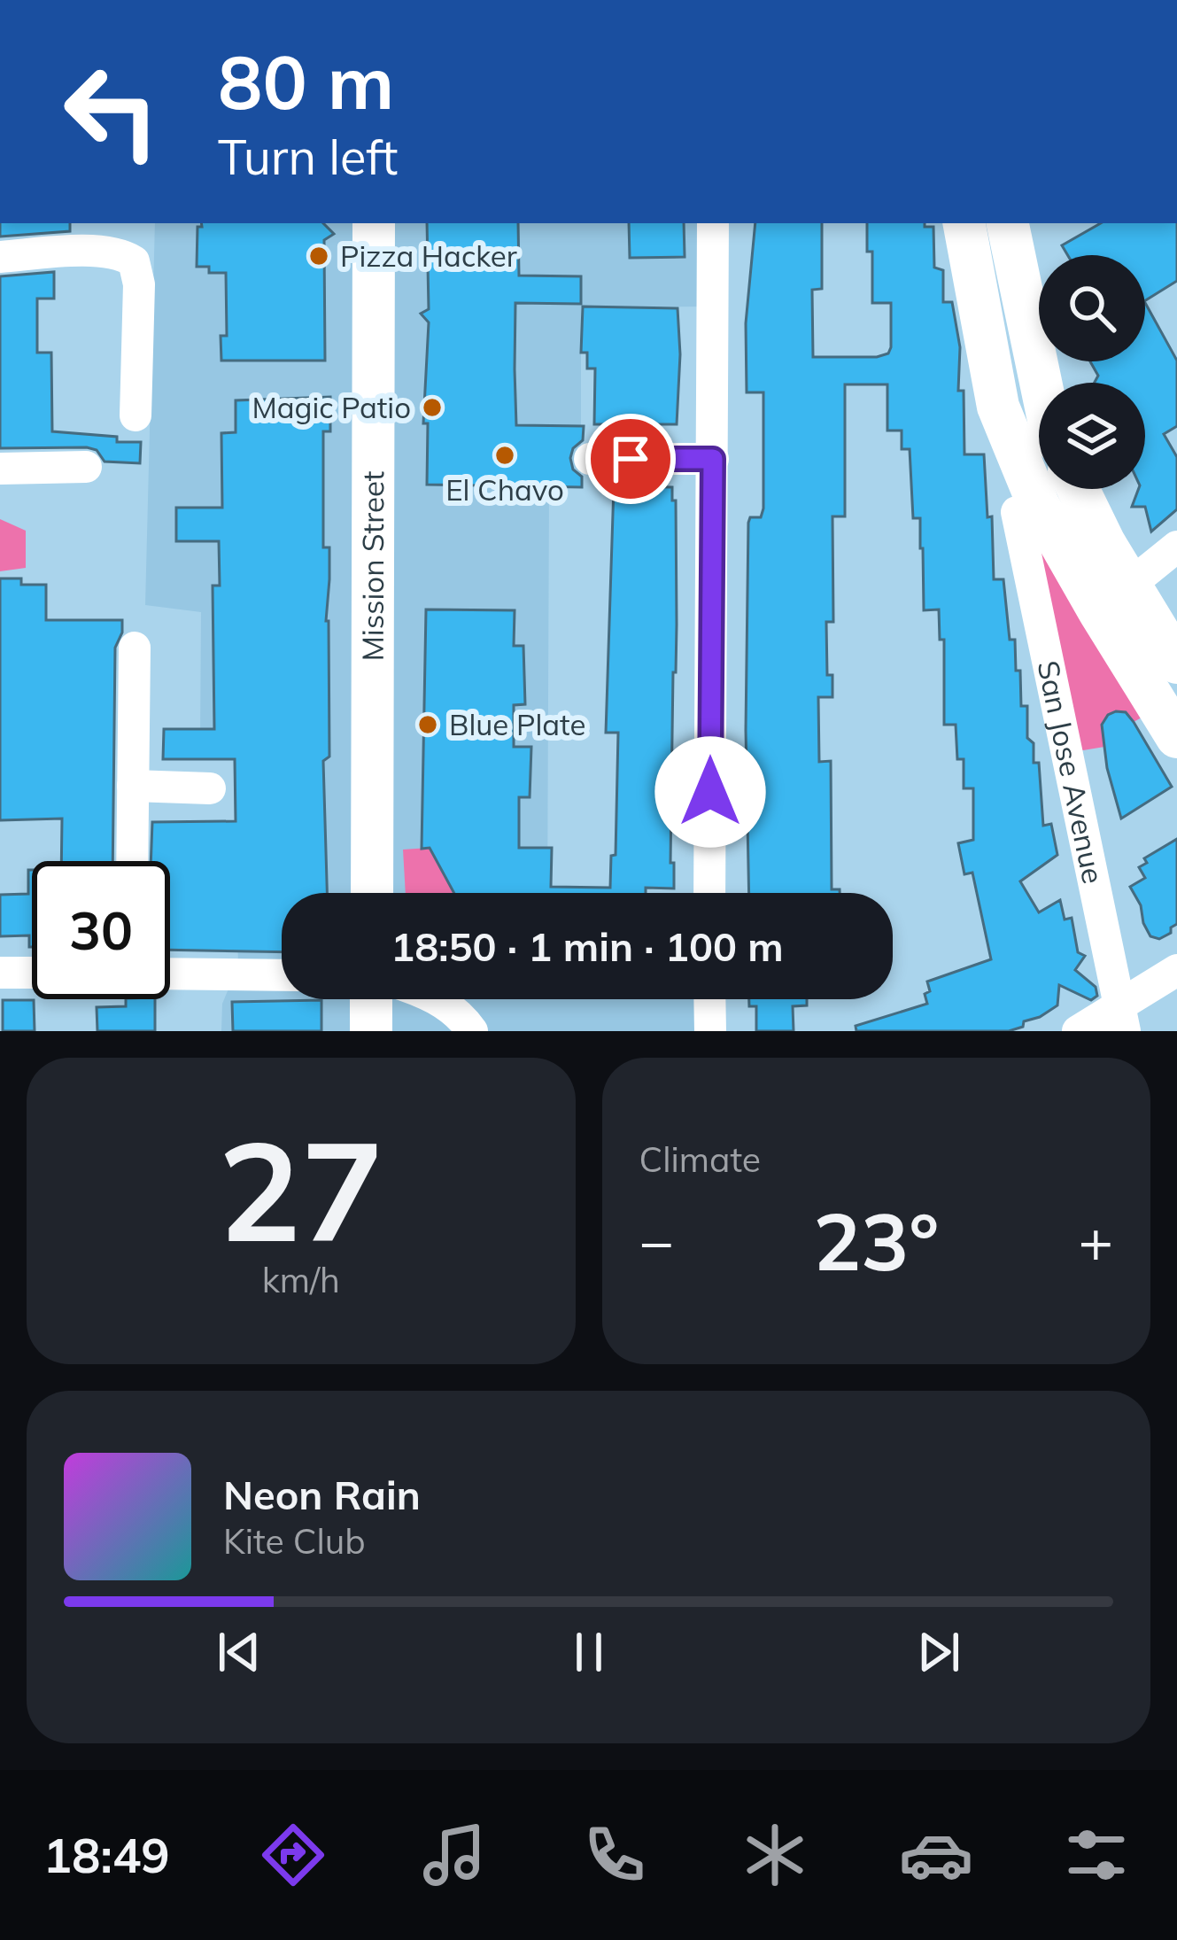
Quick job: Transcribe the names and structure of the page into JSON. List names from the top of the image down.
{
  "streets": {
    "main road": ["Mission Street"],
    "street": ["San Jose Avenue"]
  },
  "places": [
    "Pizza Hacker",
    "Magic Patio",
    "El Chavo",
    "Blue Plate"
  ],
  "page": {
    "turn": ["80 m", "Turn left"],
    "limit": "30",
    "trip": "18:50 · 1 min · 100 m",
    "tile": [
      ["27", "km/h"],
      "Climate"
    ],
    "heat": ["−", "23°", "+"],
    "song": ["Neon Rain", "Kite Club"],
    "tabs": "18:49"
  }
}
